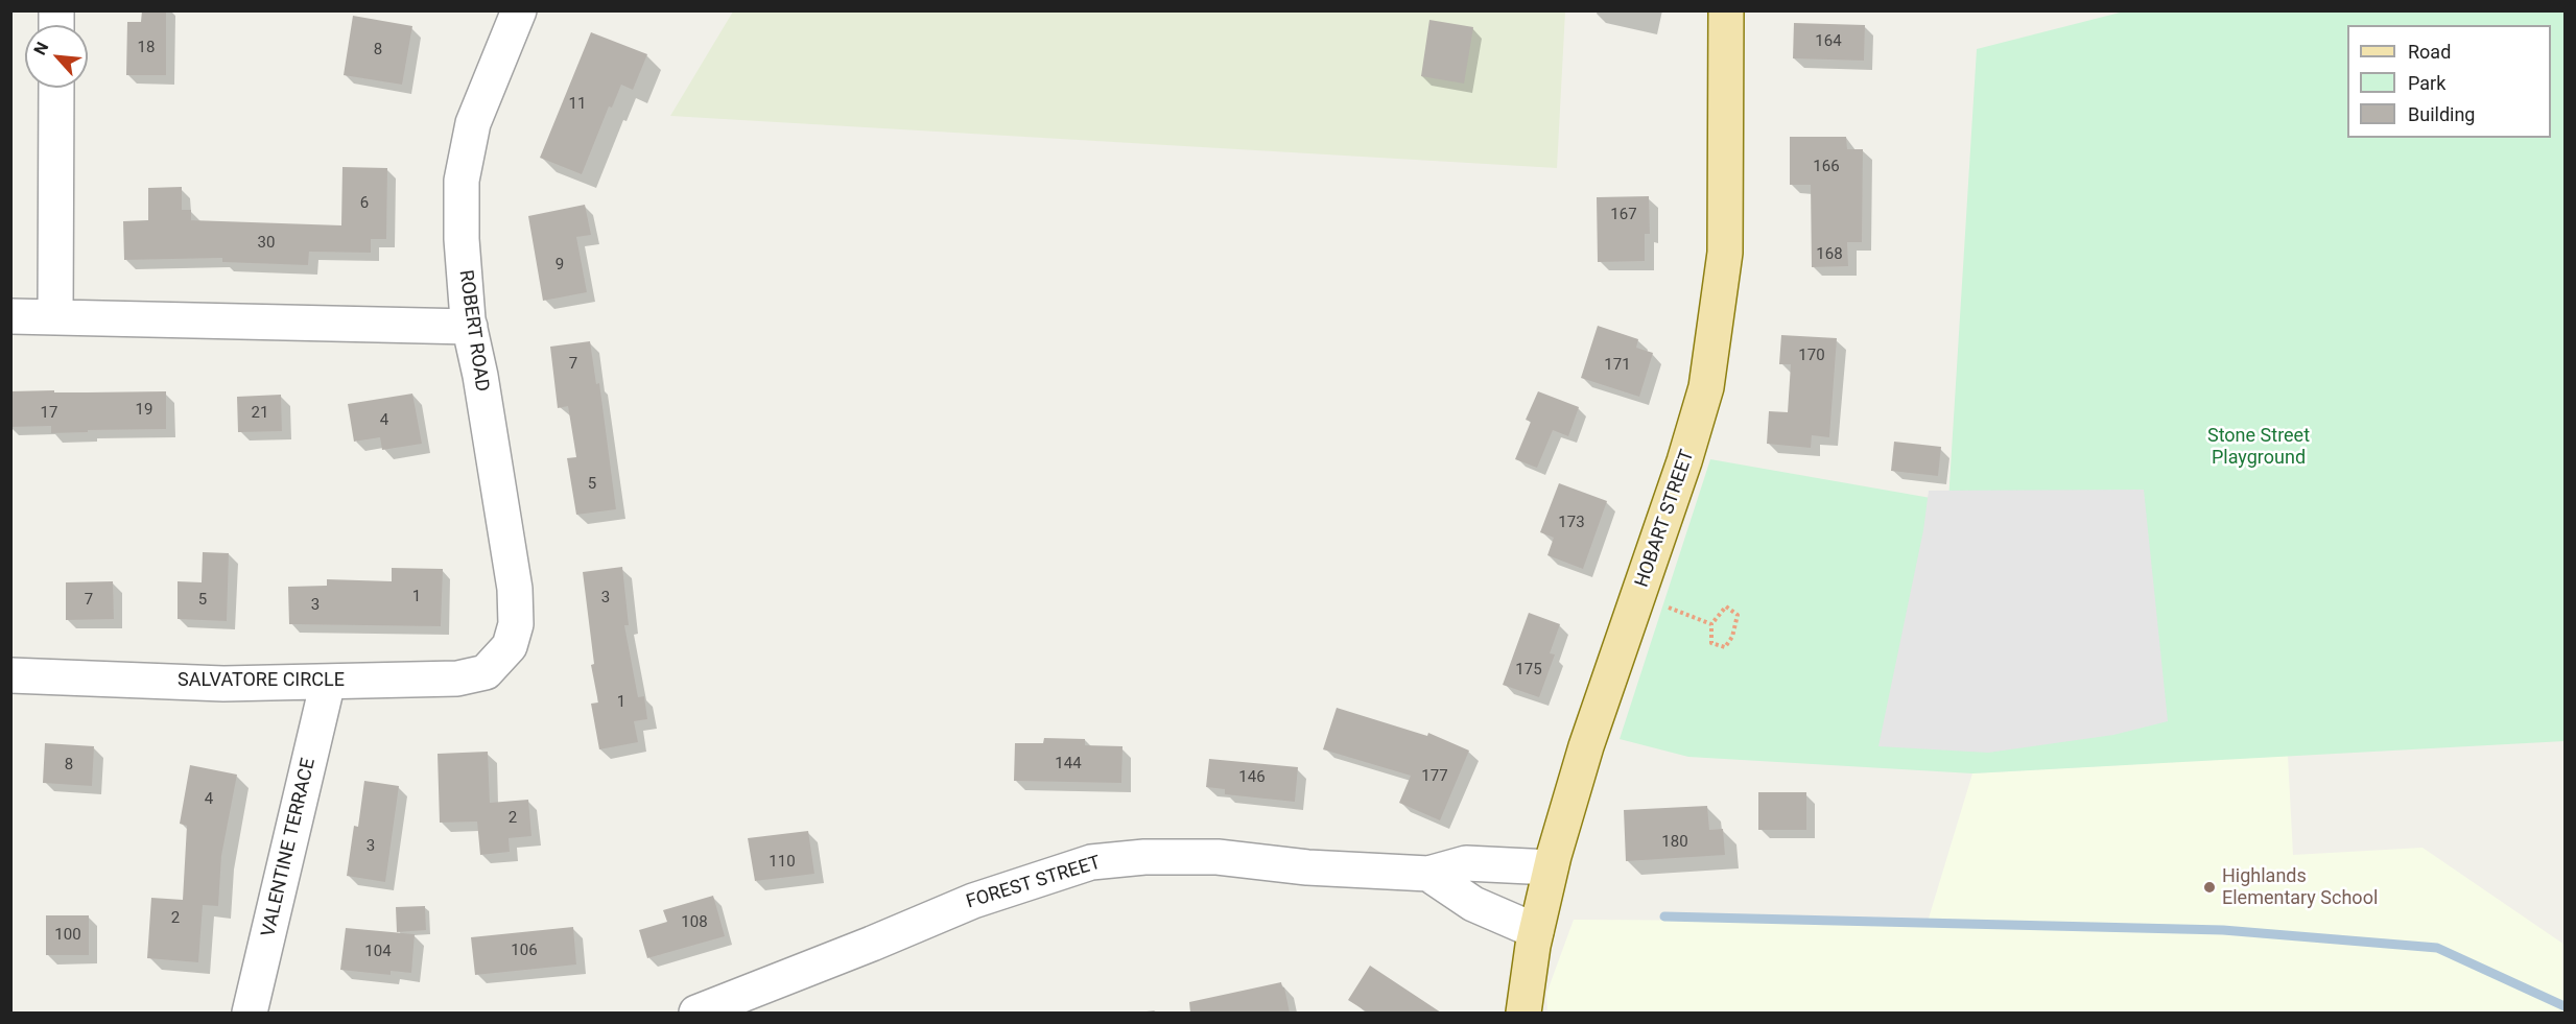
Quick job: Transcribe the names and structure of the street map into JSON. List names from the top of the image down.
{
  "streets": {
    "main road": ["HOBART STREET"],
    "street": [
      "ROBERT ROAD",
      "SALVATORE CIRCLE",
      "VALENTINE TERRACE",
      "FOREST STREET"
    ]
  },
  "crossings": [
    ["ROBERT ROAD", "SALVATORE CIRCLE"],
    ["HOBART STREET", "FOREST STREET"],
    ["SALVATORE CIRCLE", "VALENTINE TERRACE"]
  ],
  "parks": ["Stone Street Playground"],
  "places": ["Highlands Elementary School"],
  "house_numbers": [
    "164",
    "18",
    "8",
    "11",
    "166",
    "6",
    "167",
    "30",
    "168",
    "9",
    "170",
    "7",
    "171",
    "19",
    "17",
    "21",
    "4",
    "5",
    "173",
    "1",
    "3",
    "7",
    "5",
    "3",
    "175",
    "1",
    "144",
    "8",
    "177",
    "146",
    "4",
    "2",
    "180",
    "3",
    "110",
    "2",
    "108",
    "100",
    "106",
    "104"
  ],
  "legend": ["Road", "Park", "Building"],
  "north": "top left"
}
